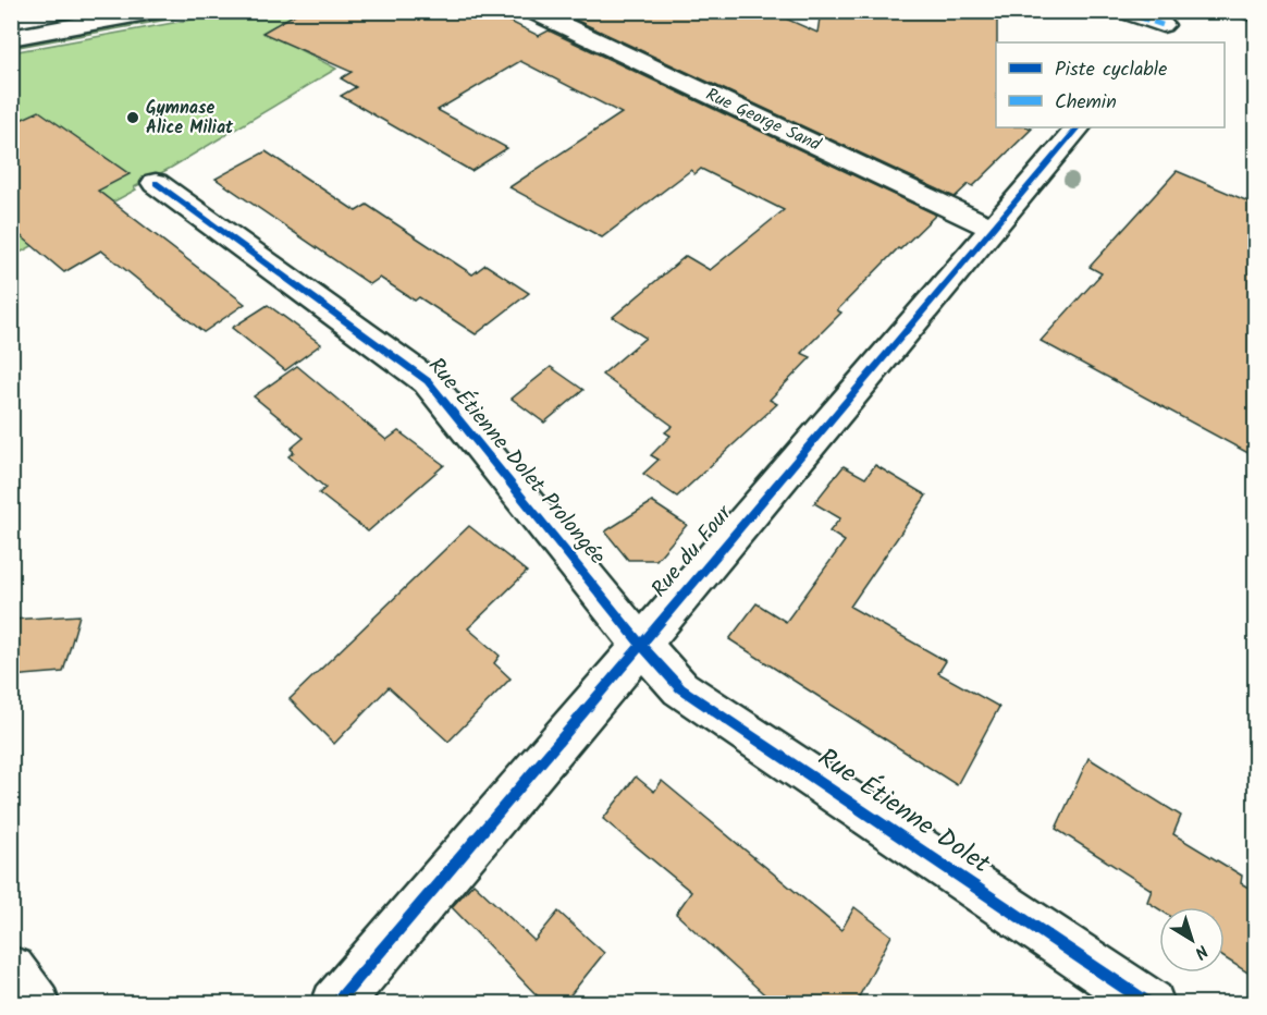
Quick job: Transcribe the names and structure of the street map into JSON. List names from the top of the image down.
{
  "streets": {
    "street": [
      "Rue George Sand",
      "Rue Étienne Dolet Prolongée",
      "Rue du Four",
      "Rue Étienne Dolet"
    ]
  },
  "crossings": [
    ["Rue George Sand", "Rue du Four"],
    ["Rue Étienne Dolet Prolongée", "Rue du Four"],
    ["Rue Étienne Dolet Prolongée", "Rue Étienne Dolet"],
    ["Rue du Four", "Rue Étienne Dolet"]
  ],
  "places": ["Gymnase Alice Miliat"],
  "legend": ["Piste cyclable", "Chemin"],
  "north": "bottom right"
}
